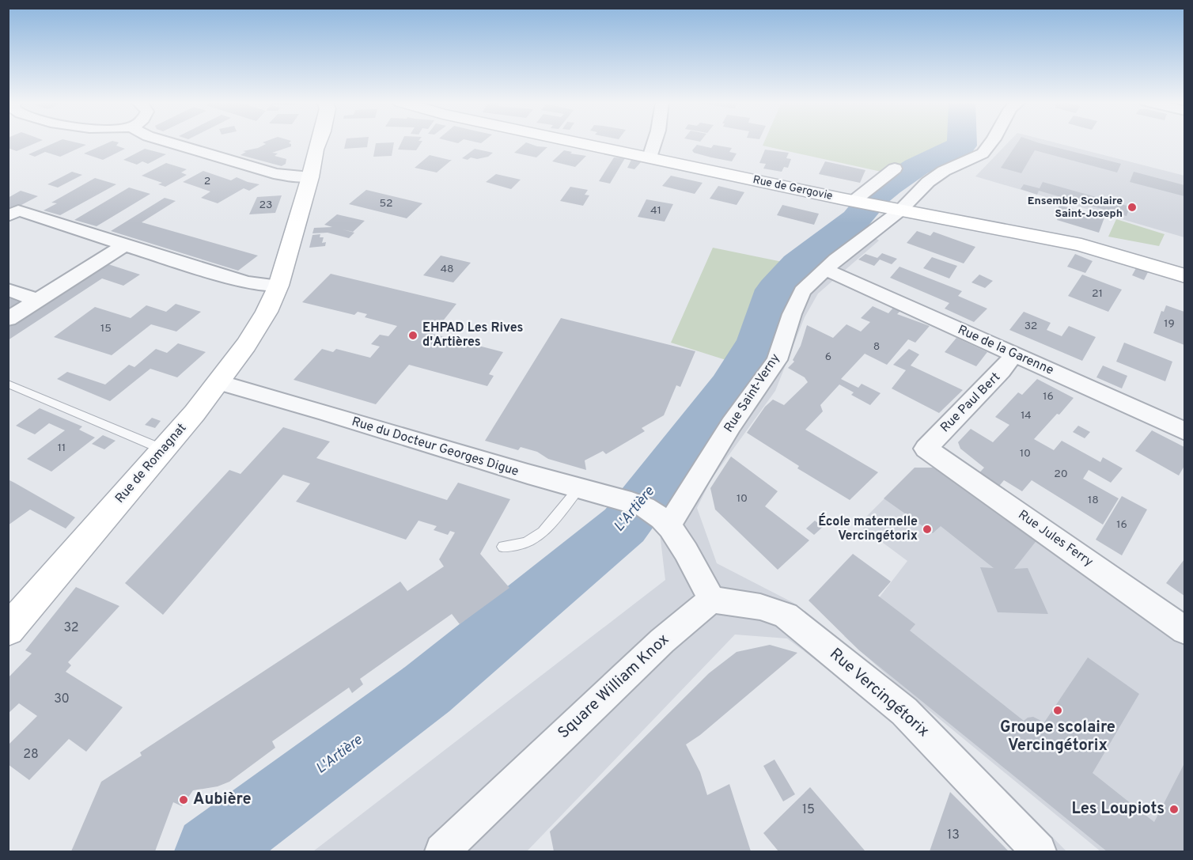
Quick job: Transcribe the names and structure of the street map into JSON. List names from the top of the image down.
{
  "streets": {
    "main road": ["Rue de Gergovie", "Rue de Romagnat"],
    "street": [
      "Rue de la Garenne",
      "Rue Saint-Verny",
      "Rue Paul Bert",
      "Rue du Docteur Georges Digue",
      "Rue Jules Ferry",
      "Square William Knox",
      "Rue Vercingétorix"
    ]
  },
  "crossings": [
    ["Rue de Gergovie", "Rue Saint-Verny"],
    ["Rue de la Garenne", "Rue Saint-Verny"],
    ["Rue de la Garenne", "Rue Paul Bert"],
    ["Rue Saint-Verny", "Rue du Docteur Georges Digue"],
    ["Rue Paul Bert", "Rue Jules Ferry"],
    ["Rue du Docteur Georges Digue", "Rue de Romagnat"],
    ["Square William Knox", "Rue Vercingétorix"]
  ],
  "water": ["L'Artière"],
  "places": [
    "Ensemble Scolaire Saint-Joseph",
    "EHPAD Les Rives d'Artières",
    "École maternelle Vercingétorix",
    "Groupe scolaire Vercingétorix",
    "Aubière",
    "Les Loupiots"
  ],
  "house_numbers": [
    "2",
    "52",
    "23",
    "41",
    "48",
    "21",
    "19",
    "32",
    "15",
    "8",
    "6",
    "16",
    "14",
    "11",
    "10",
    "20",
    "10",
    "18",
    "16",
    "32",
    "30",
    "28",
    "15",
    "13"
  ]
}
